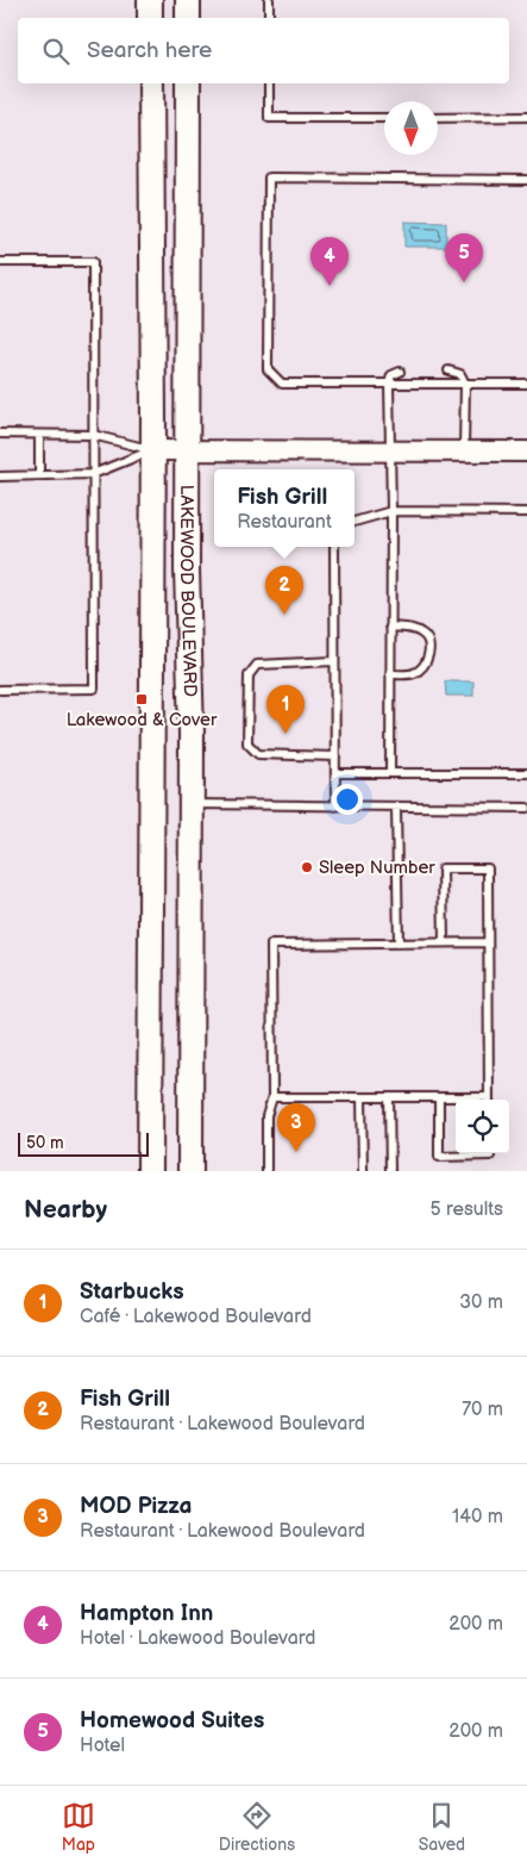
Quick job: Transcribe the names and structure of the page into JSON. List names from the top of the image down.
{
  "streets": {
    "main road": ["LAKEWOOD BOULEVARD"]
  },
  "places": {
    "transit": ["Lakewood & Cover"],
    "other": ["Sleep Number"]
  },
  "scale_bar": "50 m",
  "north": "bottom",
  "page": {
    "search": "Search here",
    "pins": [
      "5",
      "4",
      "2",
      "1",
      "3"
    ],
    "popup": ["Fish Grill", "Restaurant"],
    "scale": "50 m",
    "heading": ["Nearby", "5 results"],
    "list": [
      {
        "mark": "1",
        "name": "Starbucks",
        "note": "Café · Lakewood Boulevard",
        "value": "30 m"
      },
      {
        "mark": "2",
        "name": "Fish Grill",
        "note": "Restaurant · Lakewood Boulevard",
        "value": "70 m"
      },
      {
        "mark": "3",
        "name": "MOD Pizza",
        "note": "Restaurant · Lakewood Boulevard",
        "value": "140 m"
      },
      {
        "mark": "4",
        "name": "Hampton Inn",
        "note": "Hotel · Lakewood Boulevard",
        "value": "200 m"
      },
      {
        "mark": "5",
        "name": "Homewood Suites",
        "note": "Hotel",
        "value": "200 m"
      }
    ],
    "nav": ["Map", "Directions", "Saved"]
  }
}
